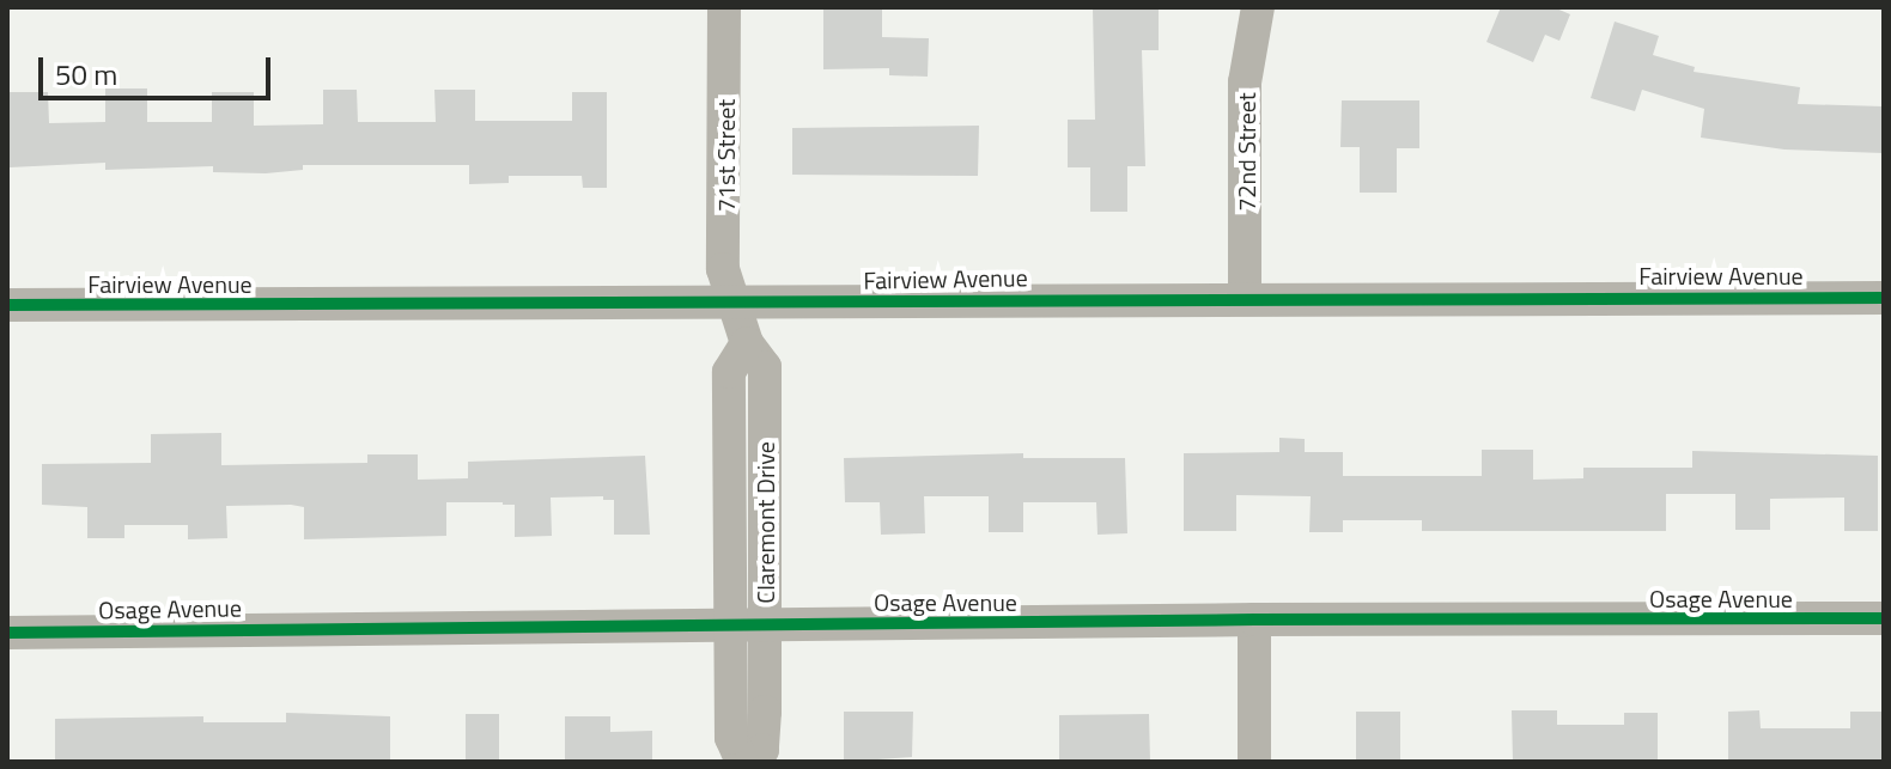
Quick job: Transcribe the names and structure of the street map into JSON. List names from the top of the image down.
{
  "streets": {
    "street": [
      "72nd Street",
      "71st Street",
      "Fairview Avenue",
      "Claremont Drive",
      "Osage Avenue"
    ]
  },
  "crossings": [
    ["72nd Street", "Fairview Avenue"],
    ["71st Street", "Fairview Avenue"],
    ["71st Street", "Claremont Drive"],
    ["Fairview Avenue", "Claremont Drive"],
    ["Claremont Drive", "Osage Avenue"]
  ],
  "scale_bar": "50 m"
}
